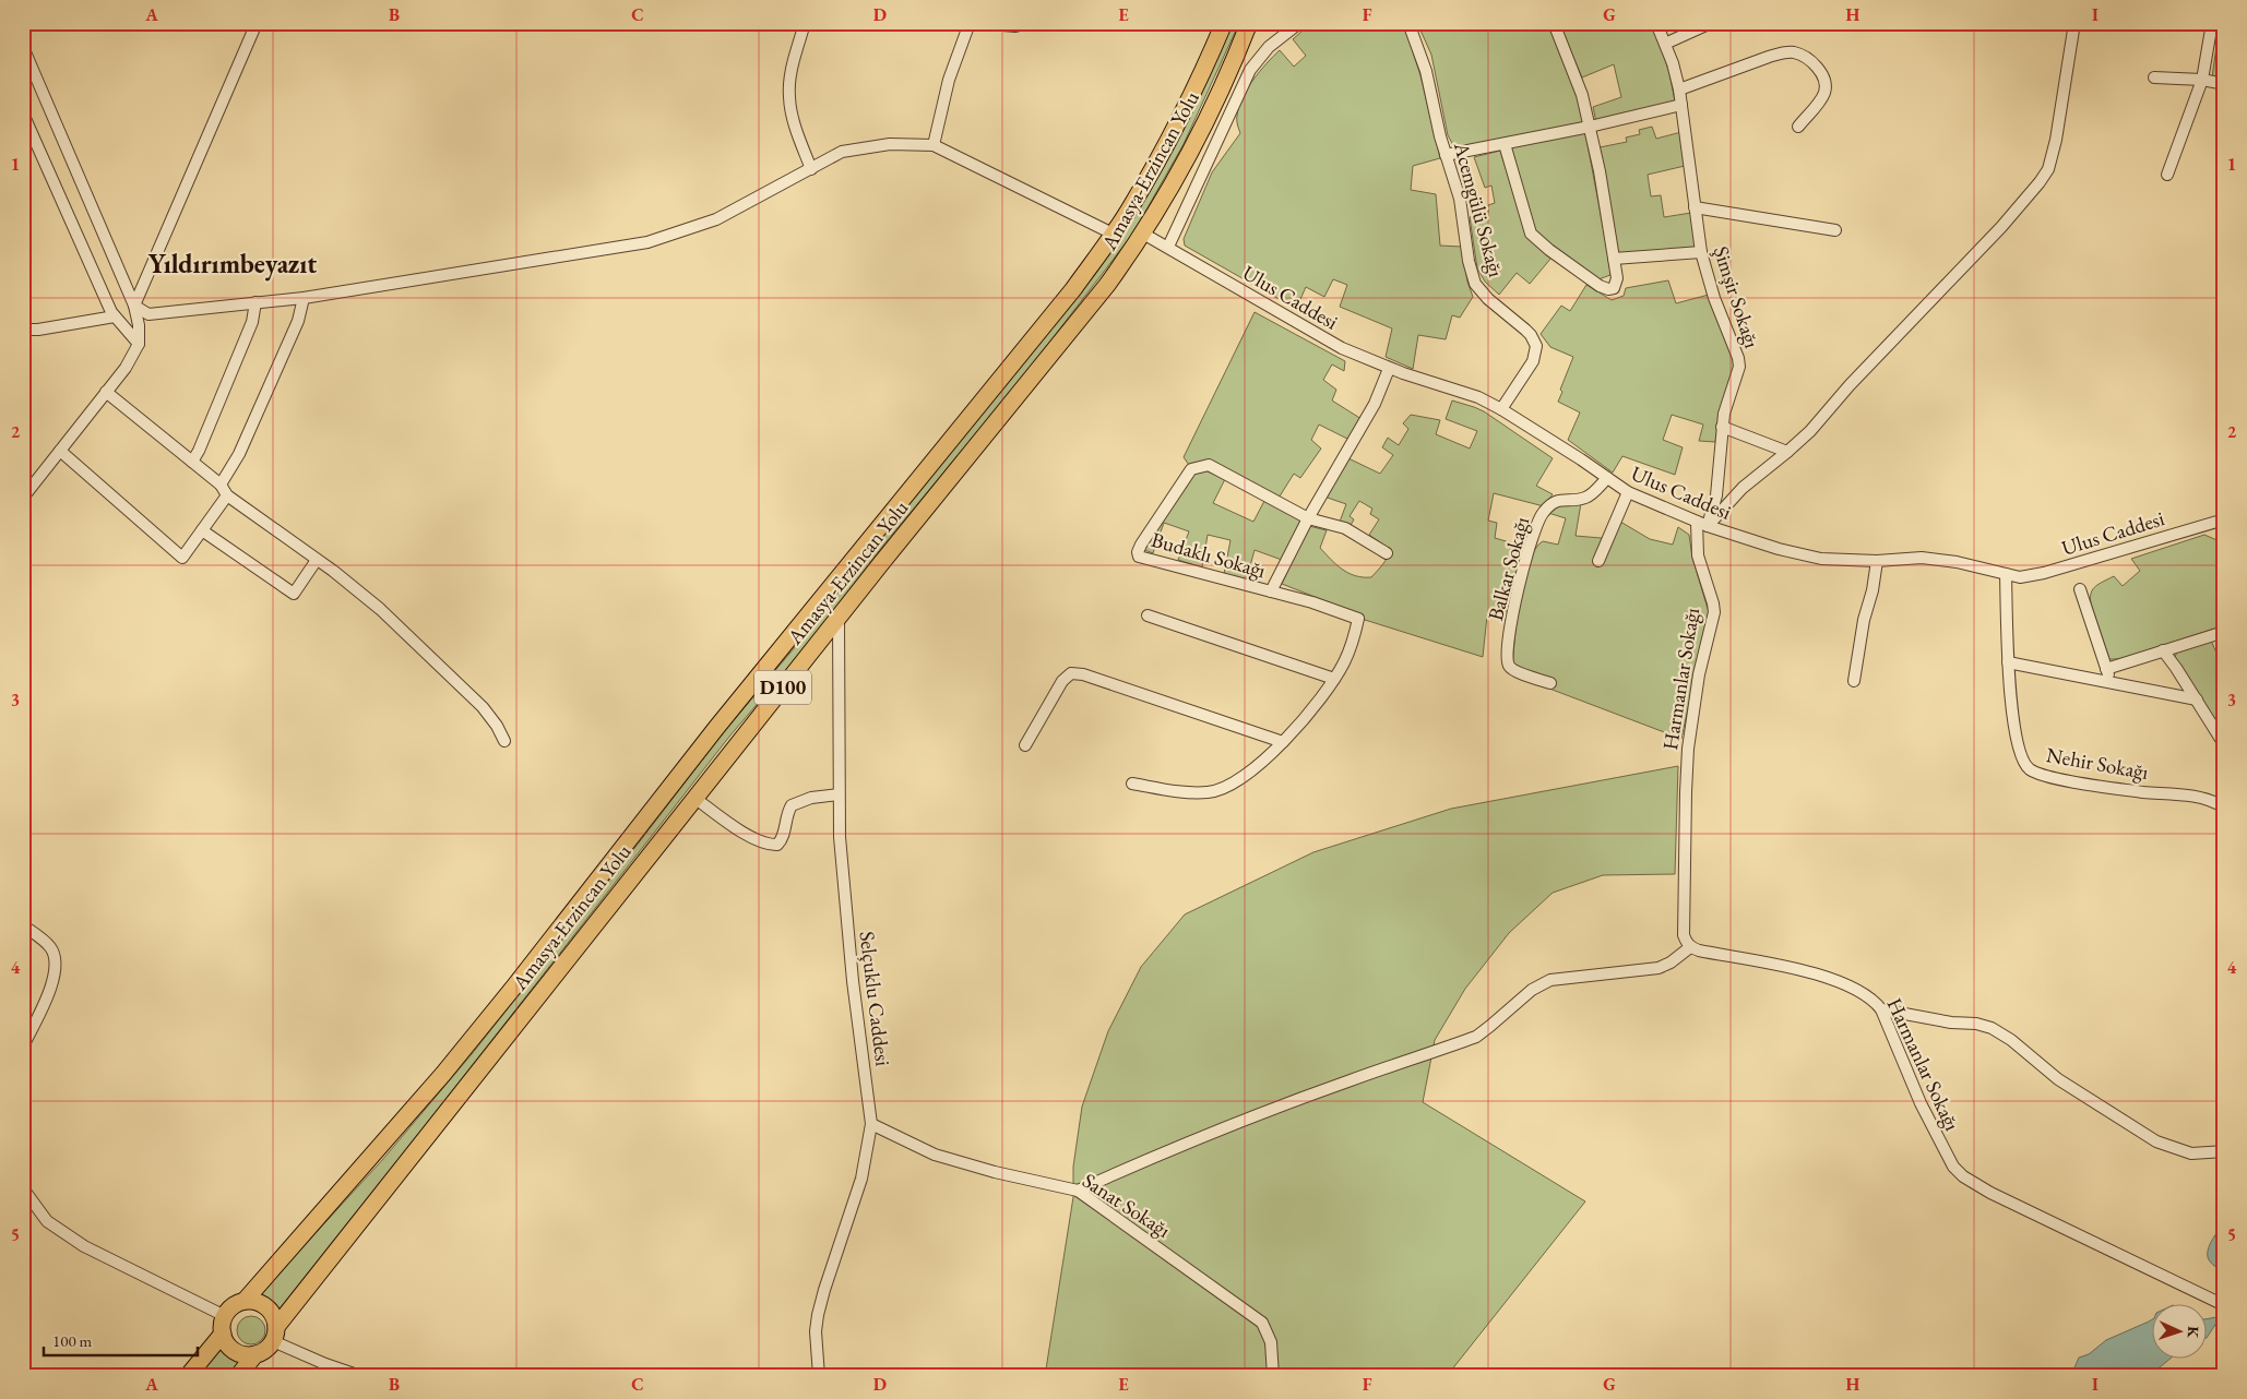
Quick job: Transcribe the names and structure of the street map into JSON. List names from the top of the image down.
{
  "streets": {
    "highway": ["Amasya-Erzincan Yolu", "D100"],
    "street": [
      "Acemgülü Sokağı",
      "Ulus Caddesi",
      "Şimşir Sokağı",
      "Budaklı Sokağı",
      "Balkar Sokağı",
      "Harmanlar Sokağı",
      "Nehir Sokağı",
      "Selçuklu Caddesi",
      "Sanat Sokağı"
    ]
  },
  "crossings": [
    ["Amasya-Erzincan Yolu", "Ulus Caddesi"],
    ["Amasya-Erzincan Yolu", "Selçuklu Caddesi"],
    ["Acemgülü Sokağı", "Ulus Caddesi"],
    ["Ulus Caddesi", "Şimşir Sokağı"],
    ["Ulus Caddesi", "Budaklı Sokağı"],
    ["Ulus Caddesi", "Balkar Sokağı"],
    ["Ulus Caddesi", "Harmanlar Sokağı"],
    ["Ulus Caddesi", "Nehir Sokağı"],
    ["Selçuklu Caddesi", "Sanat Sokağı"]
  ],
  "districts": ["Yıldırımbeyazıt"],
  "scale_bar": "100 m",
  "north": "right",
  "grid": {
    "columns": [
      "A",
      "B",
      "C",
      "D",
      "E",
      "F",
      "G",
      "H",
      "I"
    ],
    "rows": [
      "1",
      "2",
      "3",
      "4",
      "5"
    ]
  }
}
